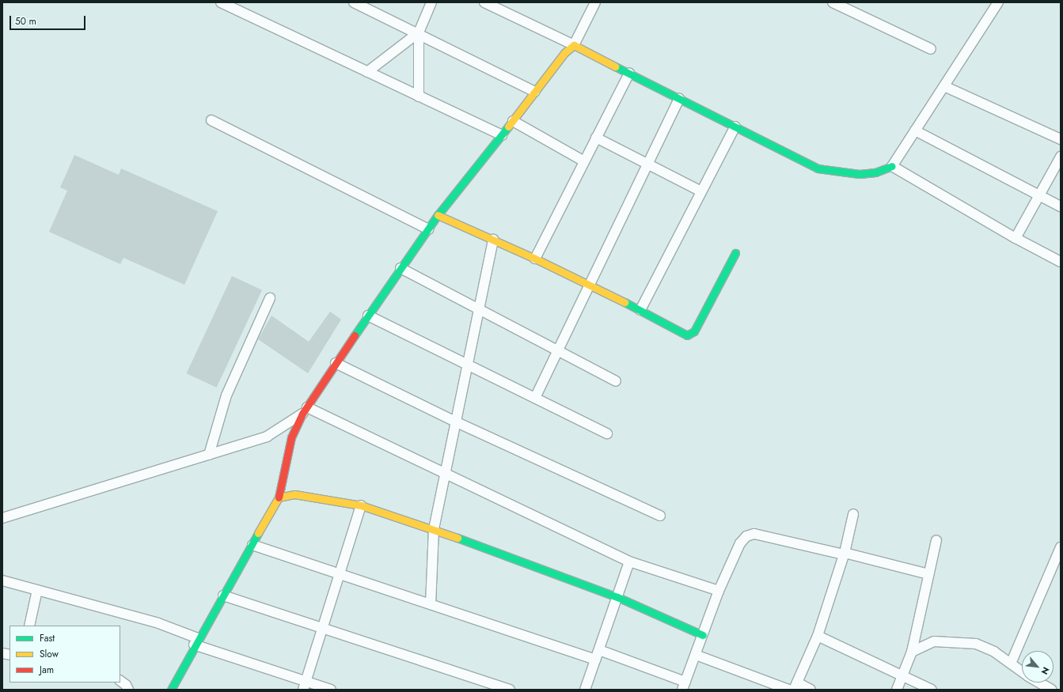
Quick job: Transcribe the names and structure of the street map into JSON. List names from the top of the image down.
{
  "legend": ["Fast", "Slow", "Jam"],
  "scale_bar": "50 m",
  "north": "bottom right"
}
